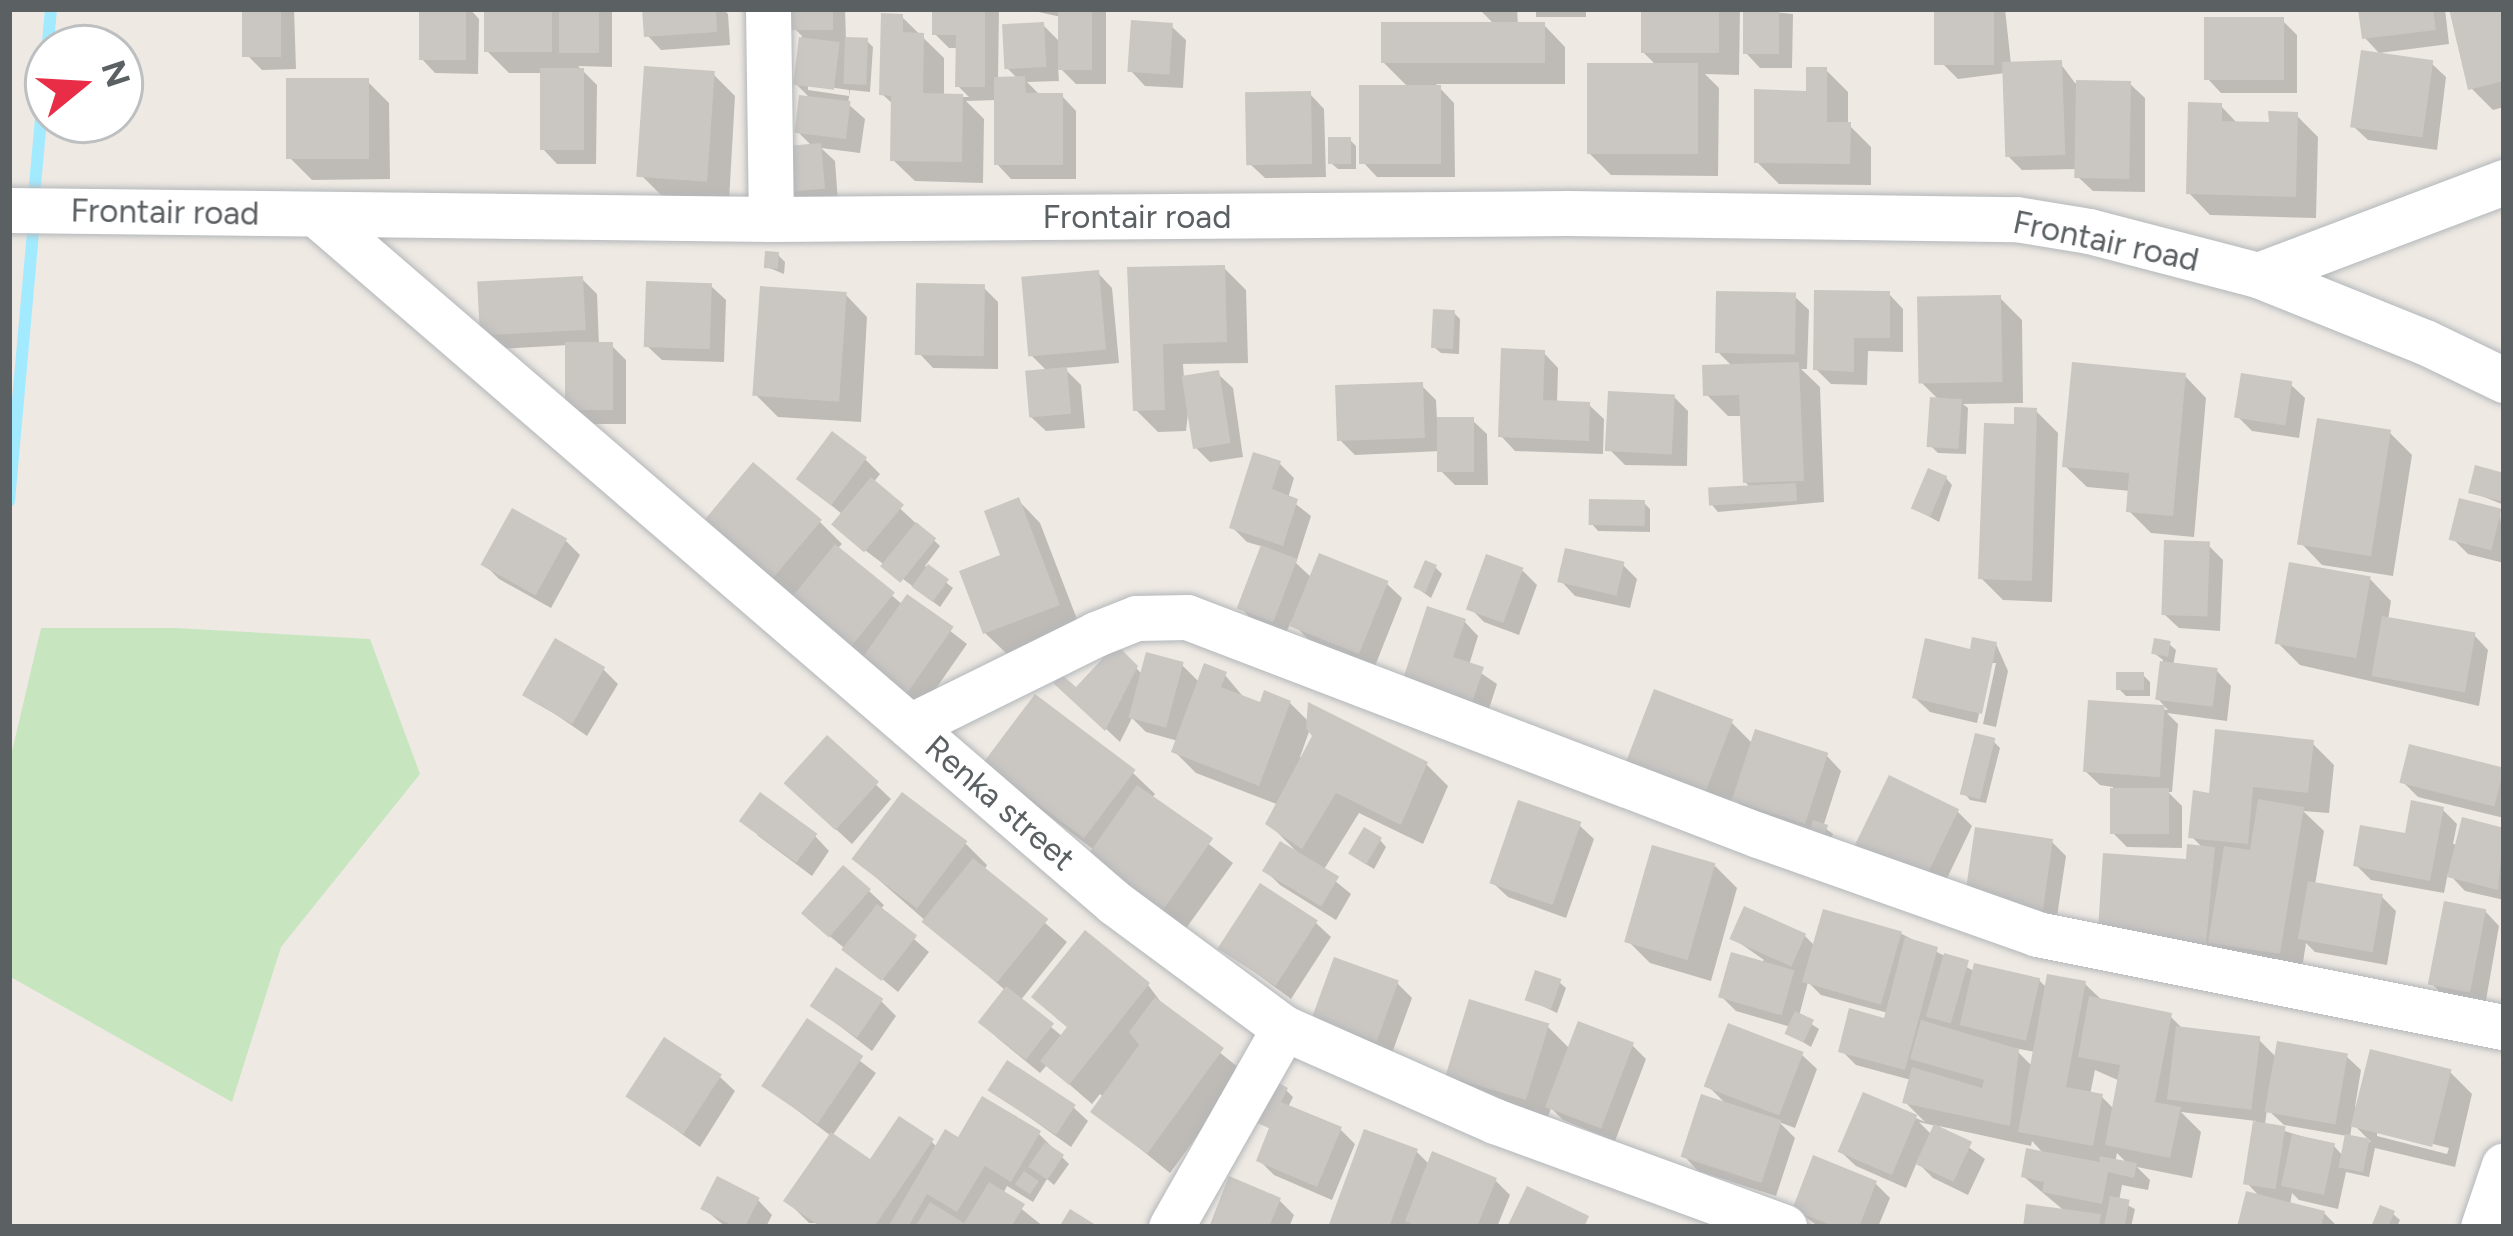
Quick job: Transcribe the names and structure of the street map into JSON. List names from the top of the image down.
{
  "streets": {
    "street": ["Frontair road", "Renka street"]
  },
  "crossings": [
    ["Frontair road", "Renka street"]
  ],
  "north": "right"
}
